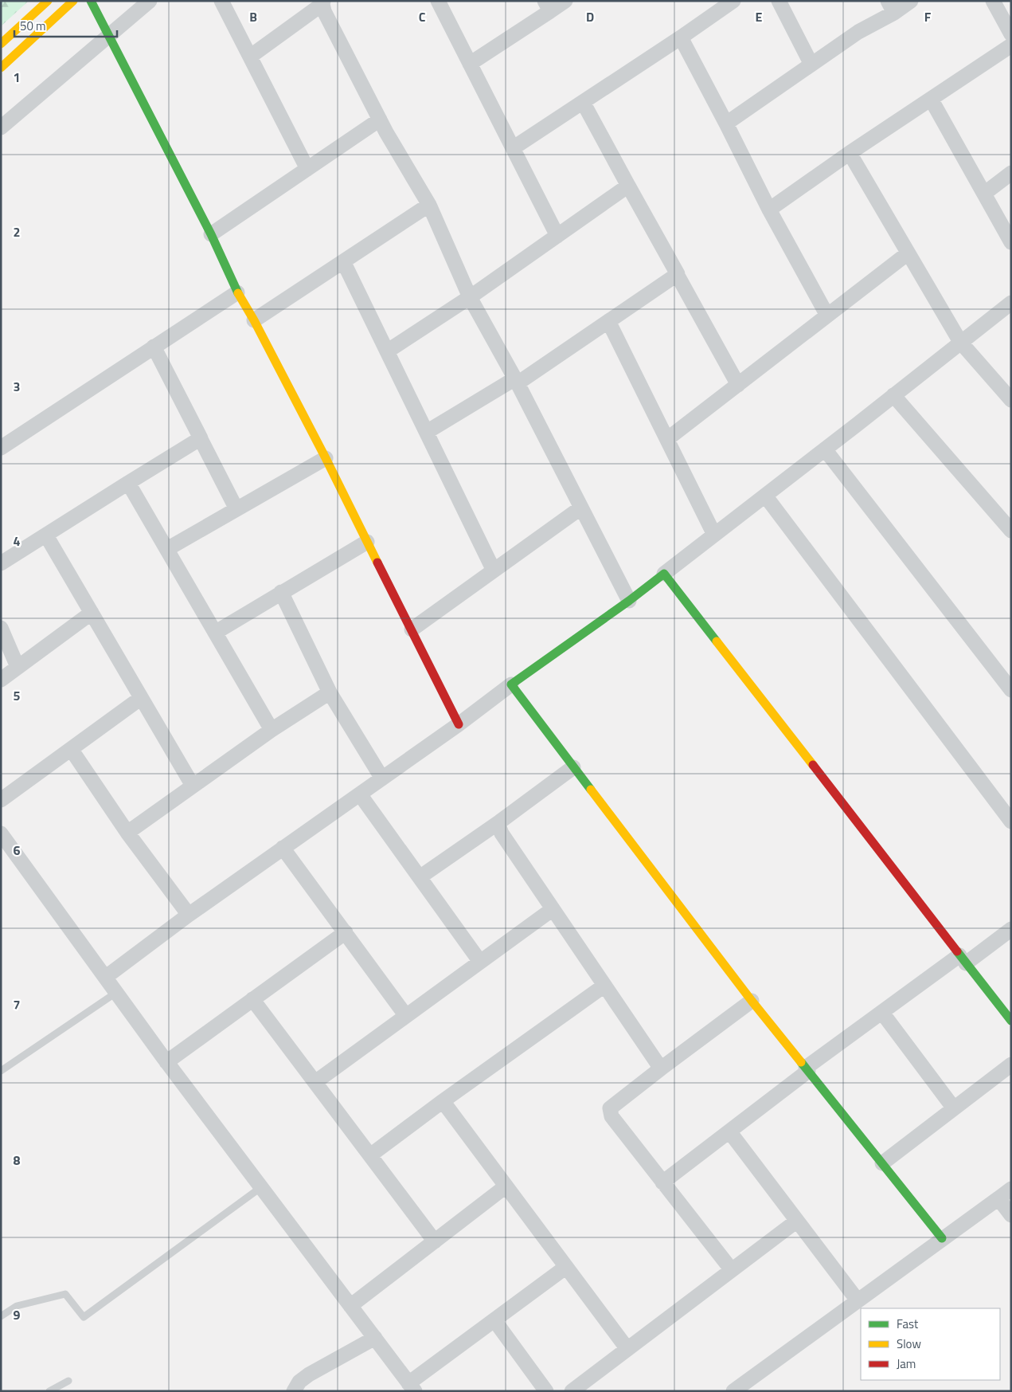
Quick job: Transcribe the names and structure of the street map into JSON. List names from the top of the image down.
{
  "legend": ["Fast", "Slow", "Jam"],
  "scale_bar": "50 m",
  "grid": {
    "columns": [
      "B",
      "C",
      "D",
      "E",
      "F"
    ],
    "rows": [
      "1",
      "2",
      "3",
      "4",
      "5",
      "6",
      "7",
      "8",
      "9"
    ]
  }
}
